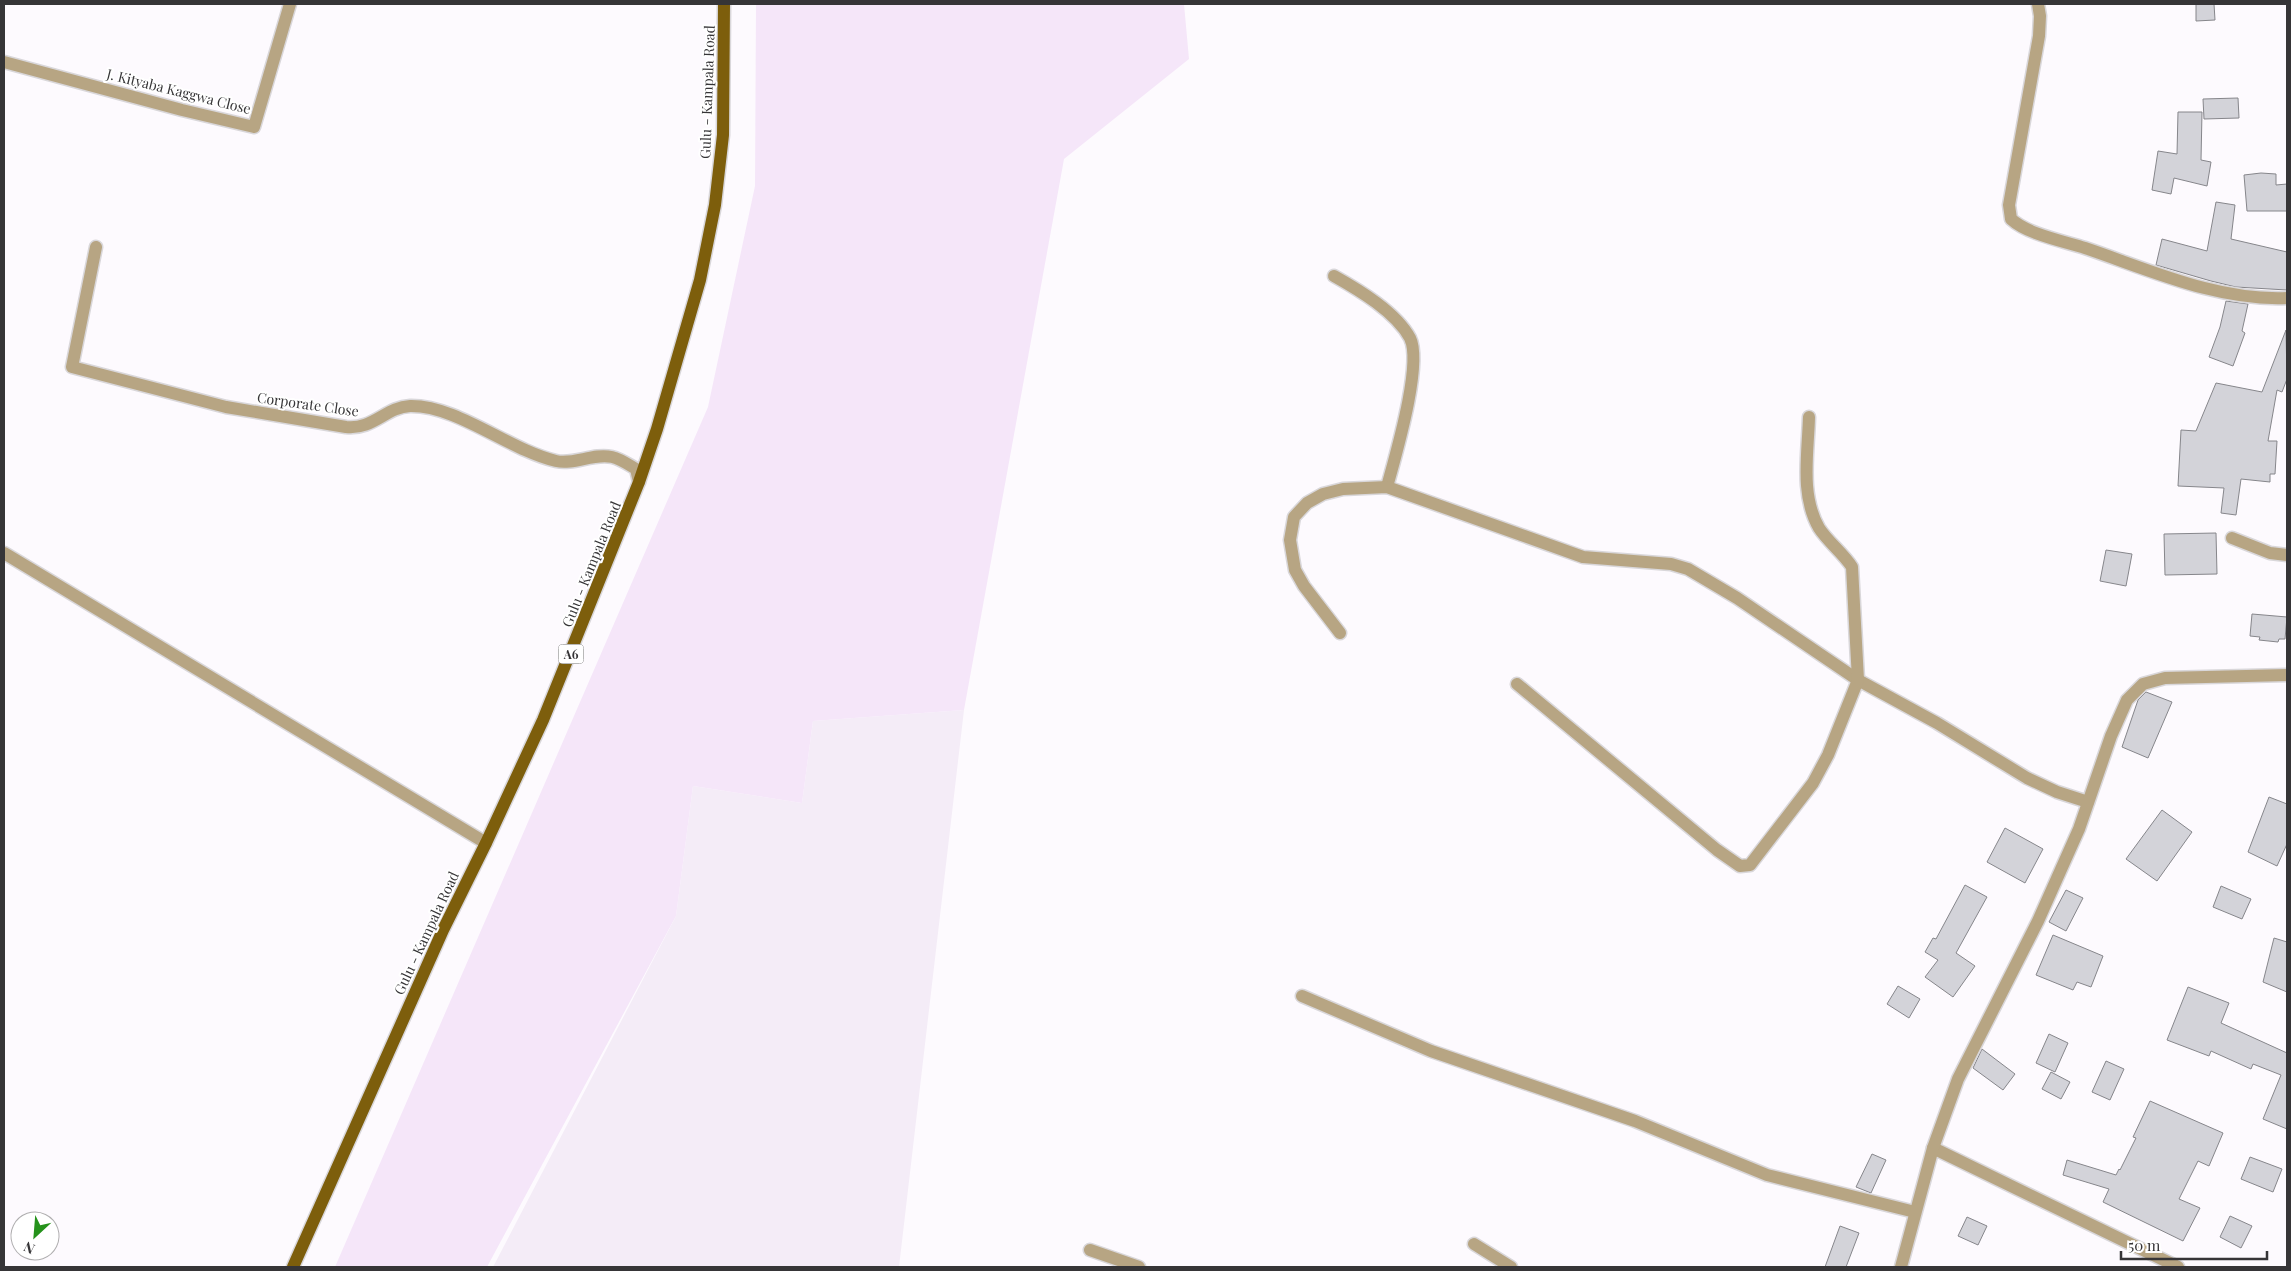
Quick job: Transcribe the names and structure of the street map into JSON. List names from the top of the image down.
{
  "streets": {
    "main road": ["Gulu - Kampala Road", "A6"],
    "street": ["J. Kityaba Kaggwa Close", "Corporate Close"]
  },
  "crossings": [
    ["Gulu - Kampala Road", "Corporate Close"]
  ],
  "scale_bar": "50 m",
  "north": "bottom left"
}
